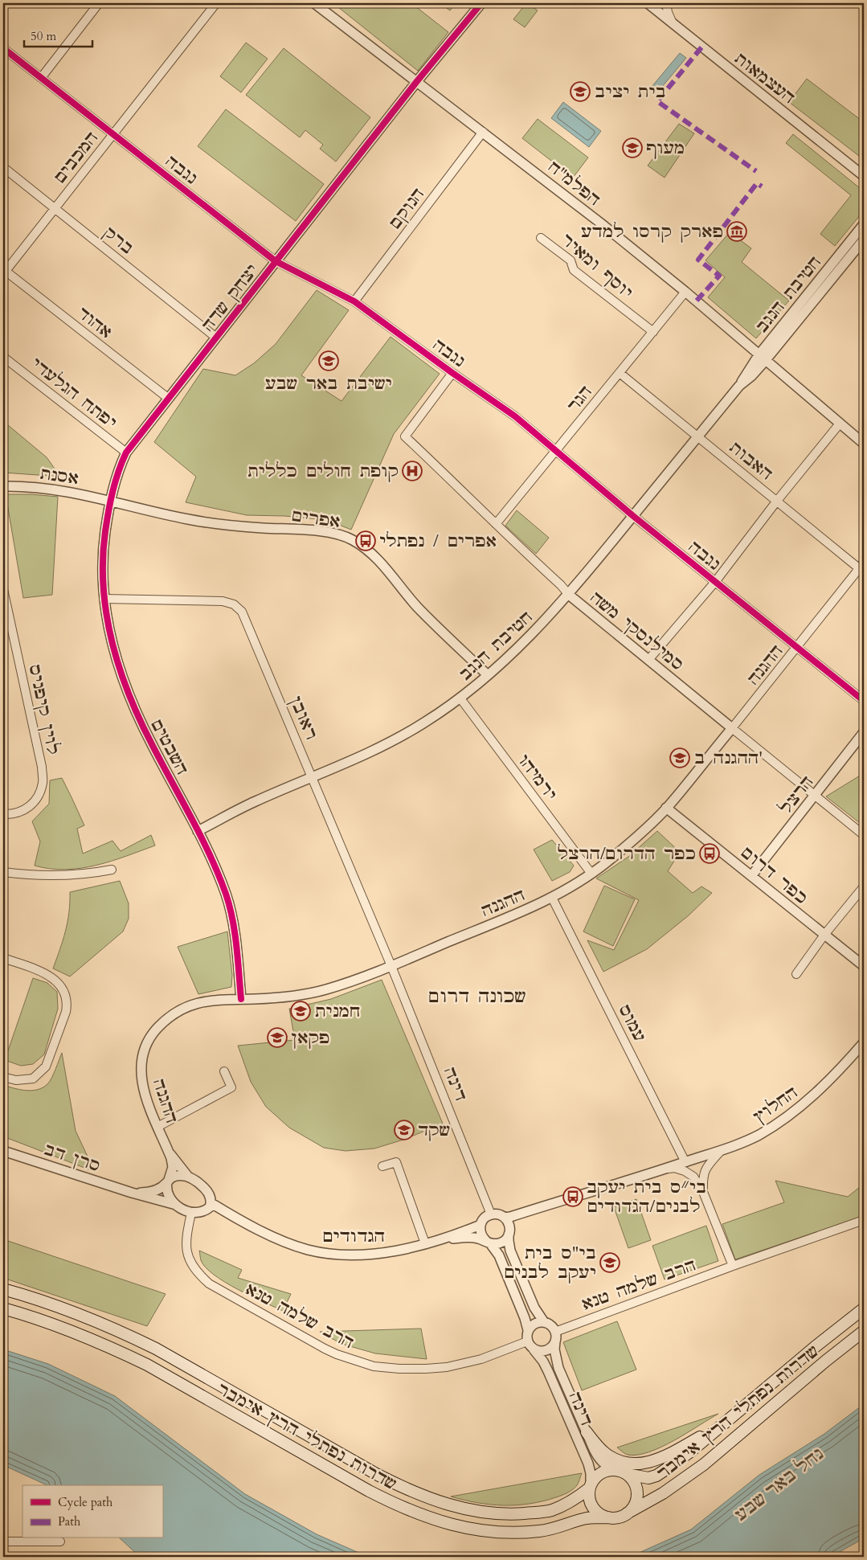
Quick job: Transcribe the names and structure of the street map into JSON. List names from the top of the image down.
{
  "streets": {
    "main road": ["שדרות נפתלי הרץ אימבר"],
    "street": [
      "העצמאות",
      "המכבים",
      "נגבה",
      "הפלמ\"ח",
      "הנוקם",
      "ברק",
      "יוסף ומאיר",
      "חטיבת הנגב",
      "יצחק שדה",
      "אהוד",
      "יפתח הגלעדי",
      "הגר",
      "האבות",
      "אסנת",
      "אפרים",
      "סמילנסקי משה",
      "ההגנה",
      "לוין קיפניס",
      "ראובן",
      "השבטים",
      "ירמיהו",
      "הרצל",
      "כפר דרום",
      "עמוס",
      "דינה",
      "החלוץ",
      "סרן דב",
      "הגדודים",
      "הרב שלמה טנא"
    ]
  },
  "crossings": [
    ["המכבים", "נגבה"],
    ["המכבים", "ברק"],
    ["המכבים", "אהוד"],
    ["נגבה", "הנוקם"],
    ["נגבה", "חטיבת הנגב"],
    ["נגבה", "יצחק שדה"],
    ["נגבה", "הגר"],
    ["נגבה", "סמילנסקי משה"],
    ["נגבה", "ההגנה"],
    ["הפלמ\"ח", "הנוקם"],
    ["הפלמ\"ח", "חטיבת הנגב"],
    ["הפלמ\"ח", "יצחק שדה"],
    ["הפלמ\"ח", "הגר"],
    ["ברק", "יצחק שדה"],
    ["יוסף ומאיר", "הגר"],
    ["חטיבת הנגב", "האבות"],
    ["חטיבת הנגב", "אפרים"],
    ["חטיבת הנגב", "סמילנסקי משה"],
    ["חטיבת הנגב", "ראובן"],
    ["חטיבת הנגב", "השבטים"],
    ["חטיבת הנגב", "ירמיהו"],
    ["יצחק שדה", "אהוד"],
    ["יצחק שדה", "יפתח הגלעדי"],
    ["יצחק שדה", "אסנת"],
    ["יצחק שדה", "אפרים"],
    ["יצחק שדה", "השבטים"],
    ["הגר", "האבות"],
    ["הגר", "סמילנסקי משה"],
    ["האבות", "ההגנה"],
    ["אסנת", "אפרים"],
    ["אסנת", "השבטים"],
    ["אפרים", "השבטים"],
    ["סמילנסקי משה", "ההגנה"],
    ["סמילנסקי משה", "הרצל"],
    ["ההגנה", "ראובן"],
    ["ההגנה", "השבטים"],
    ["ההגנה", "ירמיהו"],
    ["ההגנה", "כפר דרום"],
    ["ההגנה", "עמוס"],
    ["ההגנה", "דינה"],
    ["ההגנה", "סרן דב"],
    ["ההגנה", "הגדודים"],
    ["ההגנה", "הרב שלמה טנא"],
    ["ראובן", "השבטים"],
    ["ראובן", "דינה"],
    ["הרצל", "כפר דרום"],
    ["עמוס", "החלוץ"],
    ["דינה", "הגדודים"],
    ["דינה", "הרב שלמה טנא"],
    ["דינה", "שדרות נפתלי הרץ אימבר"],
    ["סרן דב", "הגדודים"],
    ["סרן דב", "הרב שלמה טנא"],
    ["הגדודים", "הרב שלמה טנא"]
  ],
  "districts": ["שכונה דרום"],
  "water": ["נחל באר שבע"],
  "places": {
    "school or university": [
      "בית יציב",
      "מעוף",
      "ישיבת באר שבע",
      "ההגנה ב'",
      "חמנית",
      "פקאן",
      "שקד",
      "בי\"ס בית יעקב לבנים"
    ],
    "museum": ["פארק קרסו למדע"],
    "hospital": ["קופת חולים כללית"],
    "bus stop": ["אפרים / נפתלי", "כפר הדרום/הרצל", "בי״ס בית יעקב לבנים/הגדודים"]
  },
  "legend": ["Cycle path", "Path"],
  "scale_bar": "50 m"
}
